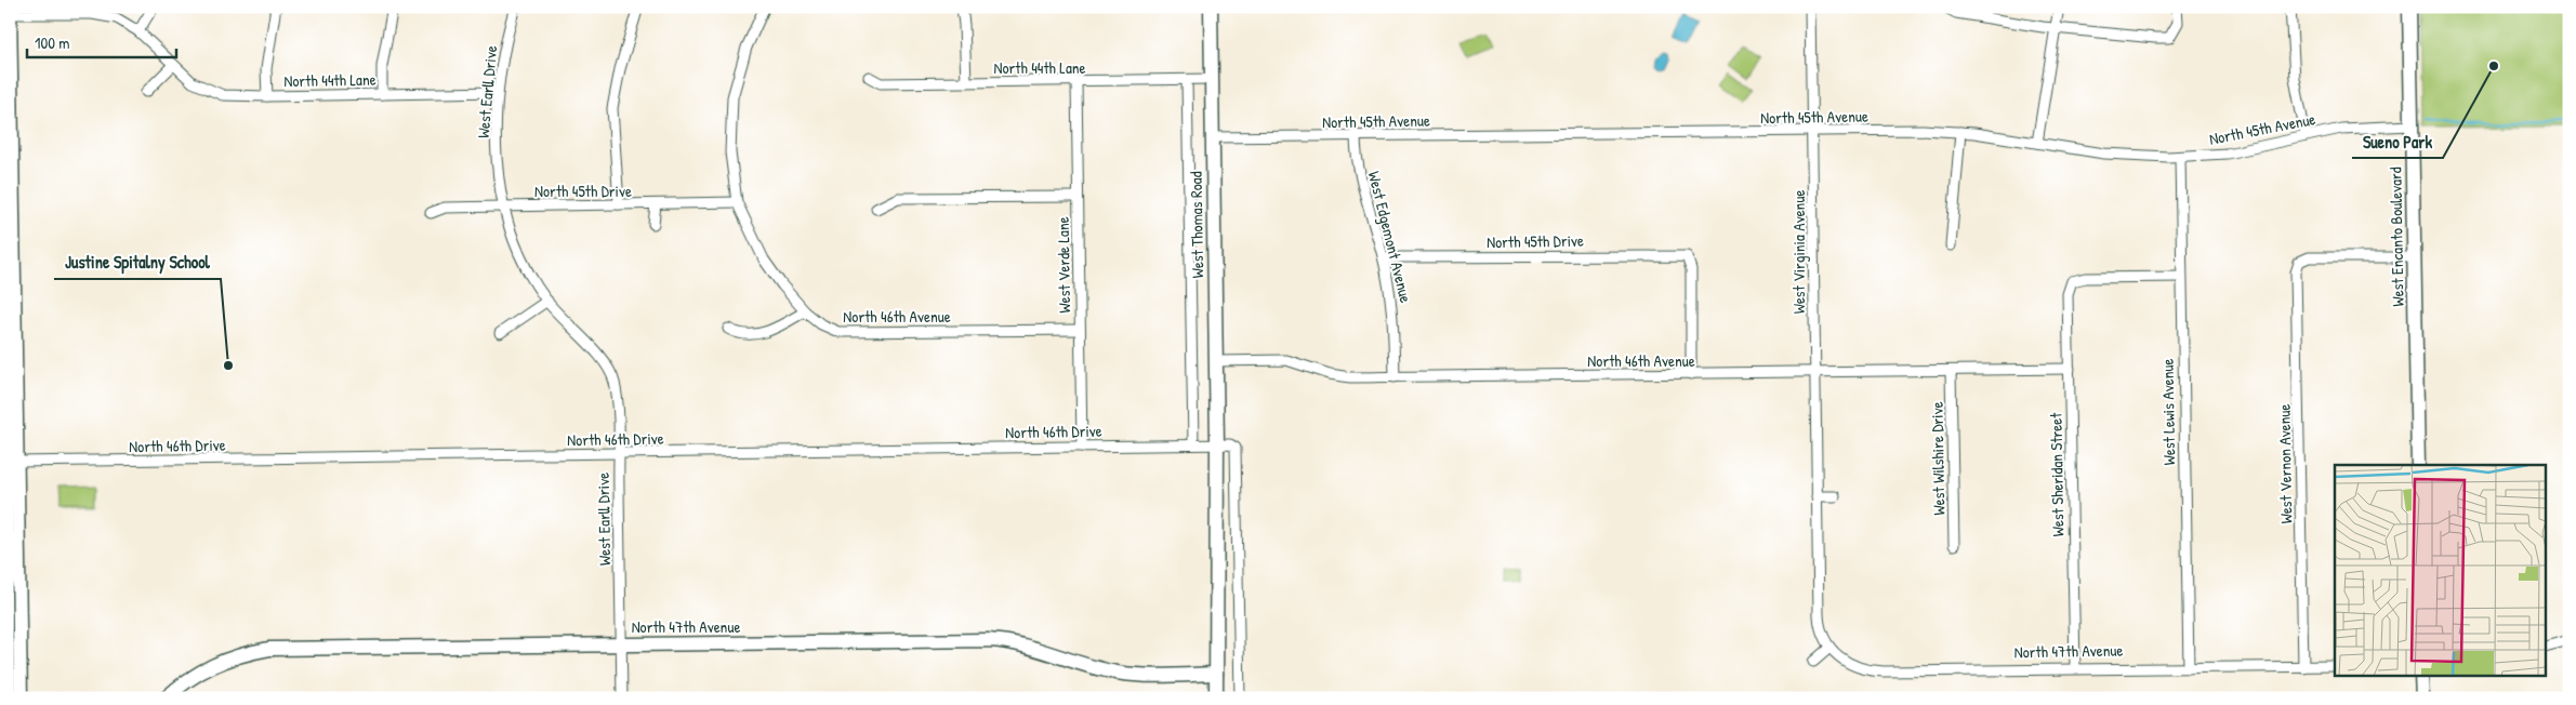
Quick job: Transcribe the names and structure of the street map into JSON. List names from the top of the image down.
{
  "streets": {
    "street": [
      "North 44th Lane",
      "West Earll Drive",
      "North 45th Avenue",
      "North 45th Drive",
      "West Thomas Road",
      "West Edgemont Avenue",
      "West Encanto Boulevard",
      "West Virginia Avenue",
      "West Verde Lane",
      "North 46th Avenue",
      "West Lewis Avenue",
      "North 46th Drive",
      "West Wilshire Drive",
      "West Vernon Avenue",
      "West Sheridan Street",
      "North 47th Avenue"
    ]
  },
  "crossings": [
    ["North 44th Lane", "West Earll Drive"],
    ["North 44th Lane", "West Thomas Road"],
    ["North 44th Lane", "West Verde Lane"],
    ["West Earll Drive", "North 45th Drive"],
    ["West Earll Drive", "North 46th Drive"],
    ["West Earll Drive", "North 47th Avenue"],
    ["North 45th Avenue", "West Thomas Road"],
    ["North 45th Avenue", "West Edgemont Avenue"],
    ["North 45th Avenue", "West Encanto Boulevard"],
    ["North 45th Avenue", "West Virginia Avenue"],
    ["North 45th Avenue", "West Lewis Avenue"],
    ["North 45th Drive", "West Edgemont Avenue"],
    ["North 45th Drive", "North 46th Avenue"],
    ["West Thomas Road", "North 46th Avenue"],
    ["West Thomas Road", "North 46th Drive"],
    ["West Thomas Road", "North 47th Avenue"],
    ["West Edgemont Avenue", "North 46th Avenue"],
    ["West Encanto Boulevard", "West Vernon Avenue"],
    ["West Virginia Avenue", "North 46th Avenue"],
    ["West Virginia Avenue", "North 47th Avenue"],
    ["West Verde Lane", "North 46th Avenue"],
    ["West Verde Lane", "North 46th Drive"],
    ["North 46th Avenue", "West Wilshire Drive"],
    ["North 46th Avenue", "West Sheridan Street"],
    ["West Lewis Avenue", "West Sheridan Street"],
    ["West Lewis Avenue", "North 47th Avenue"],
    ["West Vernon Avenue", "North 47th Avenue"],
    ["West Sheridan Street", "North 47th Avenue"]
  ],
  "places": ["Sueno Park", "Justine Spitalny School"],
  "scale_bar": "100 m"
}
